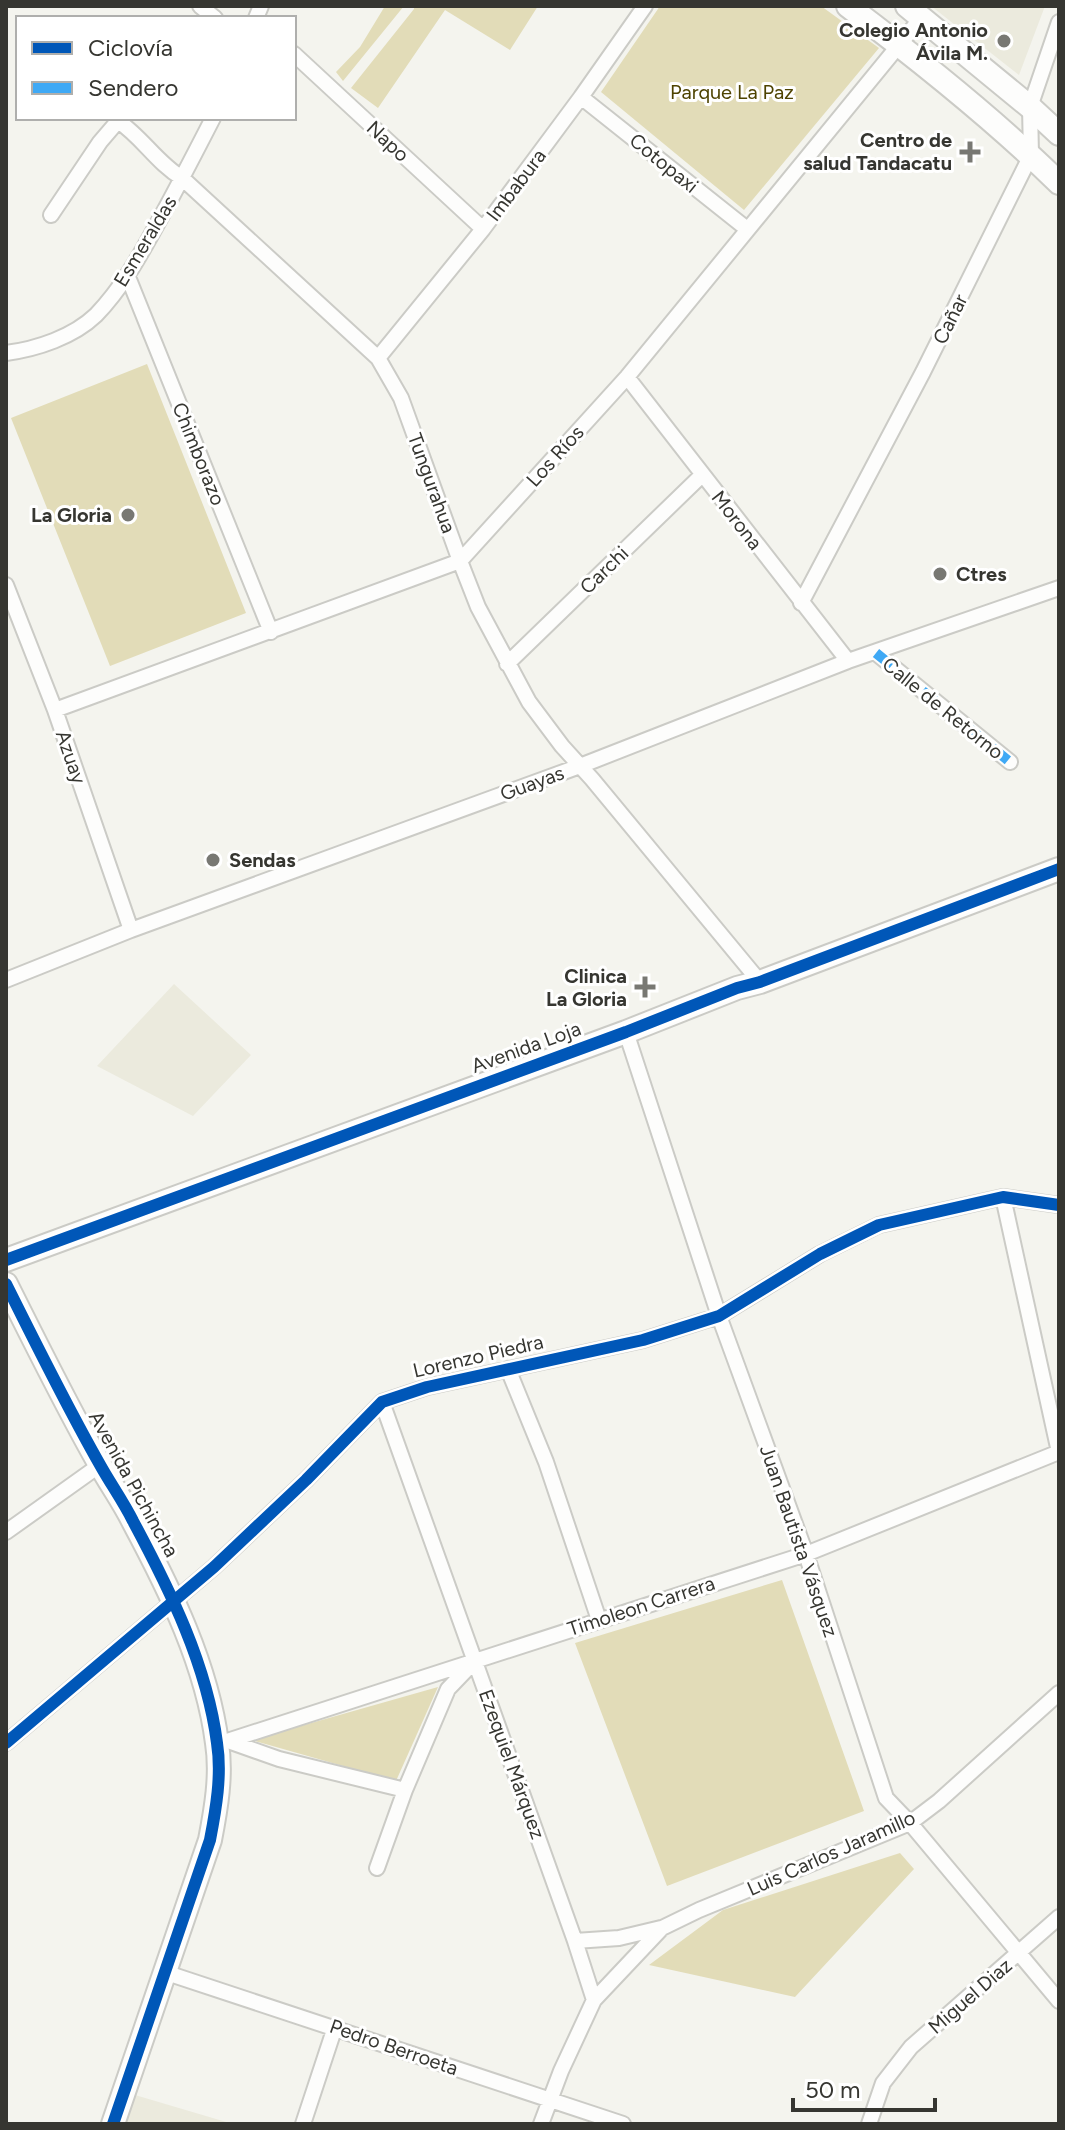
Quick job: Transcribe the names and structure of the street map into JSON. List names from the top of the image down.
{
  "streets": {
    "street": [
      "Napo",
      "Cotopaxi",
      "Imbabura",
      "Esmeraldas",
      "Cañar",
      "Chimborazo",
      "Los Ríos",
      "Tungurahua",
      "Morona",
      "Carchi",
      "Calle de Retorno",
      "Azuay",
      "Guayas",
      "Avenida Loja",
      "Lorenzo Piedra",
      "Avenida Pichincha",
      "Juan Bautista Vásquez",
      "Timoleon Carrera",
      "Ezequiel Márquez",
      "Luis Carlos Jaramillo",
      "Miguel Diaz",
      "Pedro Berroeta"
    ]
  },
  "crossings": [
    ["Napo", "Imbabura"],
    ["Cotopaxi", "Imbabura"],
    ["Cotopaxi", "Los Ríos"],
    ["Imbabura", "Tungurahua"],
    ["Esmeraldas", "Chimborazo"],
    ["Esmeraldas", "Tungurahua"],
    ["Cañar", "Morona"],
    ["Chimborazo", "Los Ríos"],
    ["Los Ríos", "Tungurahua"],
    ["Los Ríos", "Morona"],
    ["Los Ríos", "Azuay"],
    ["Tungurahua", "Carchi"],
    ["Tungurahua", "Guayas"],
    ["Tungurahua", "Avenida Loja"],
    ["Morona", "Carchi"],
    ["Morona", "Guayas"],
    ["Calle de Retorno", "Guayas"],
    ["Azuay", "Guayas"],
    ["Avenida Loja", "Juan Bautista Vásquez"],
    ["Lorenzo Piedra", "Avenida Pichincha"],
    ["Lorenzo Piedra", "Juan Bautista Vásquez"],
    ["Lorenzo Piedra", "Ezequiel Márquez"],
    ["Avenida Pichincha", "Timoleon Carrera"],
    ["Avenida Pichincha", "Pedro Berroeta"],
    ["Juan Bautista Vásquez", "Timoleon Carrera"],
    ["Juan Bautista Vásquez", "Luis Carlos Jaramillo"],
    ["Juan Bautista Vásquez", "Miguel Diaz"],
    ["Timoleon Carrera", "Ezequiel Márquez"],
    ["Ezequiel Márquez", "Luis Carlos Jaramillo"]
  ],
  "parks": ["Parque La Paz"],
  "places": {
    "other": [
      "Colegio Antonio Ávila M.",
      "La Gloria",
      "Ctres",
      "Sendas"
    ],
    "health": ["Centro de salud Tandacatu", "Clinica La Gloria"]
  },
  "legend": ["Ciclovía", "Sendero"],
  "scale_bar": "50 m"
}
